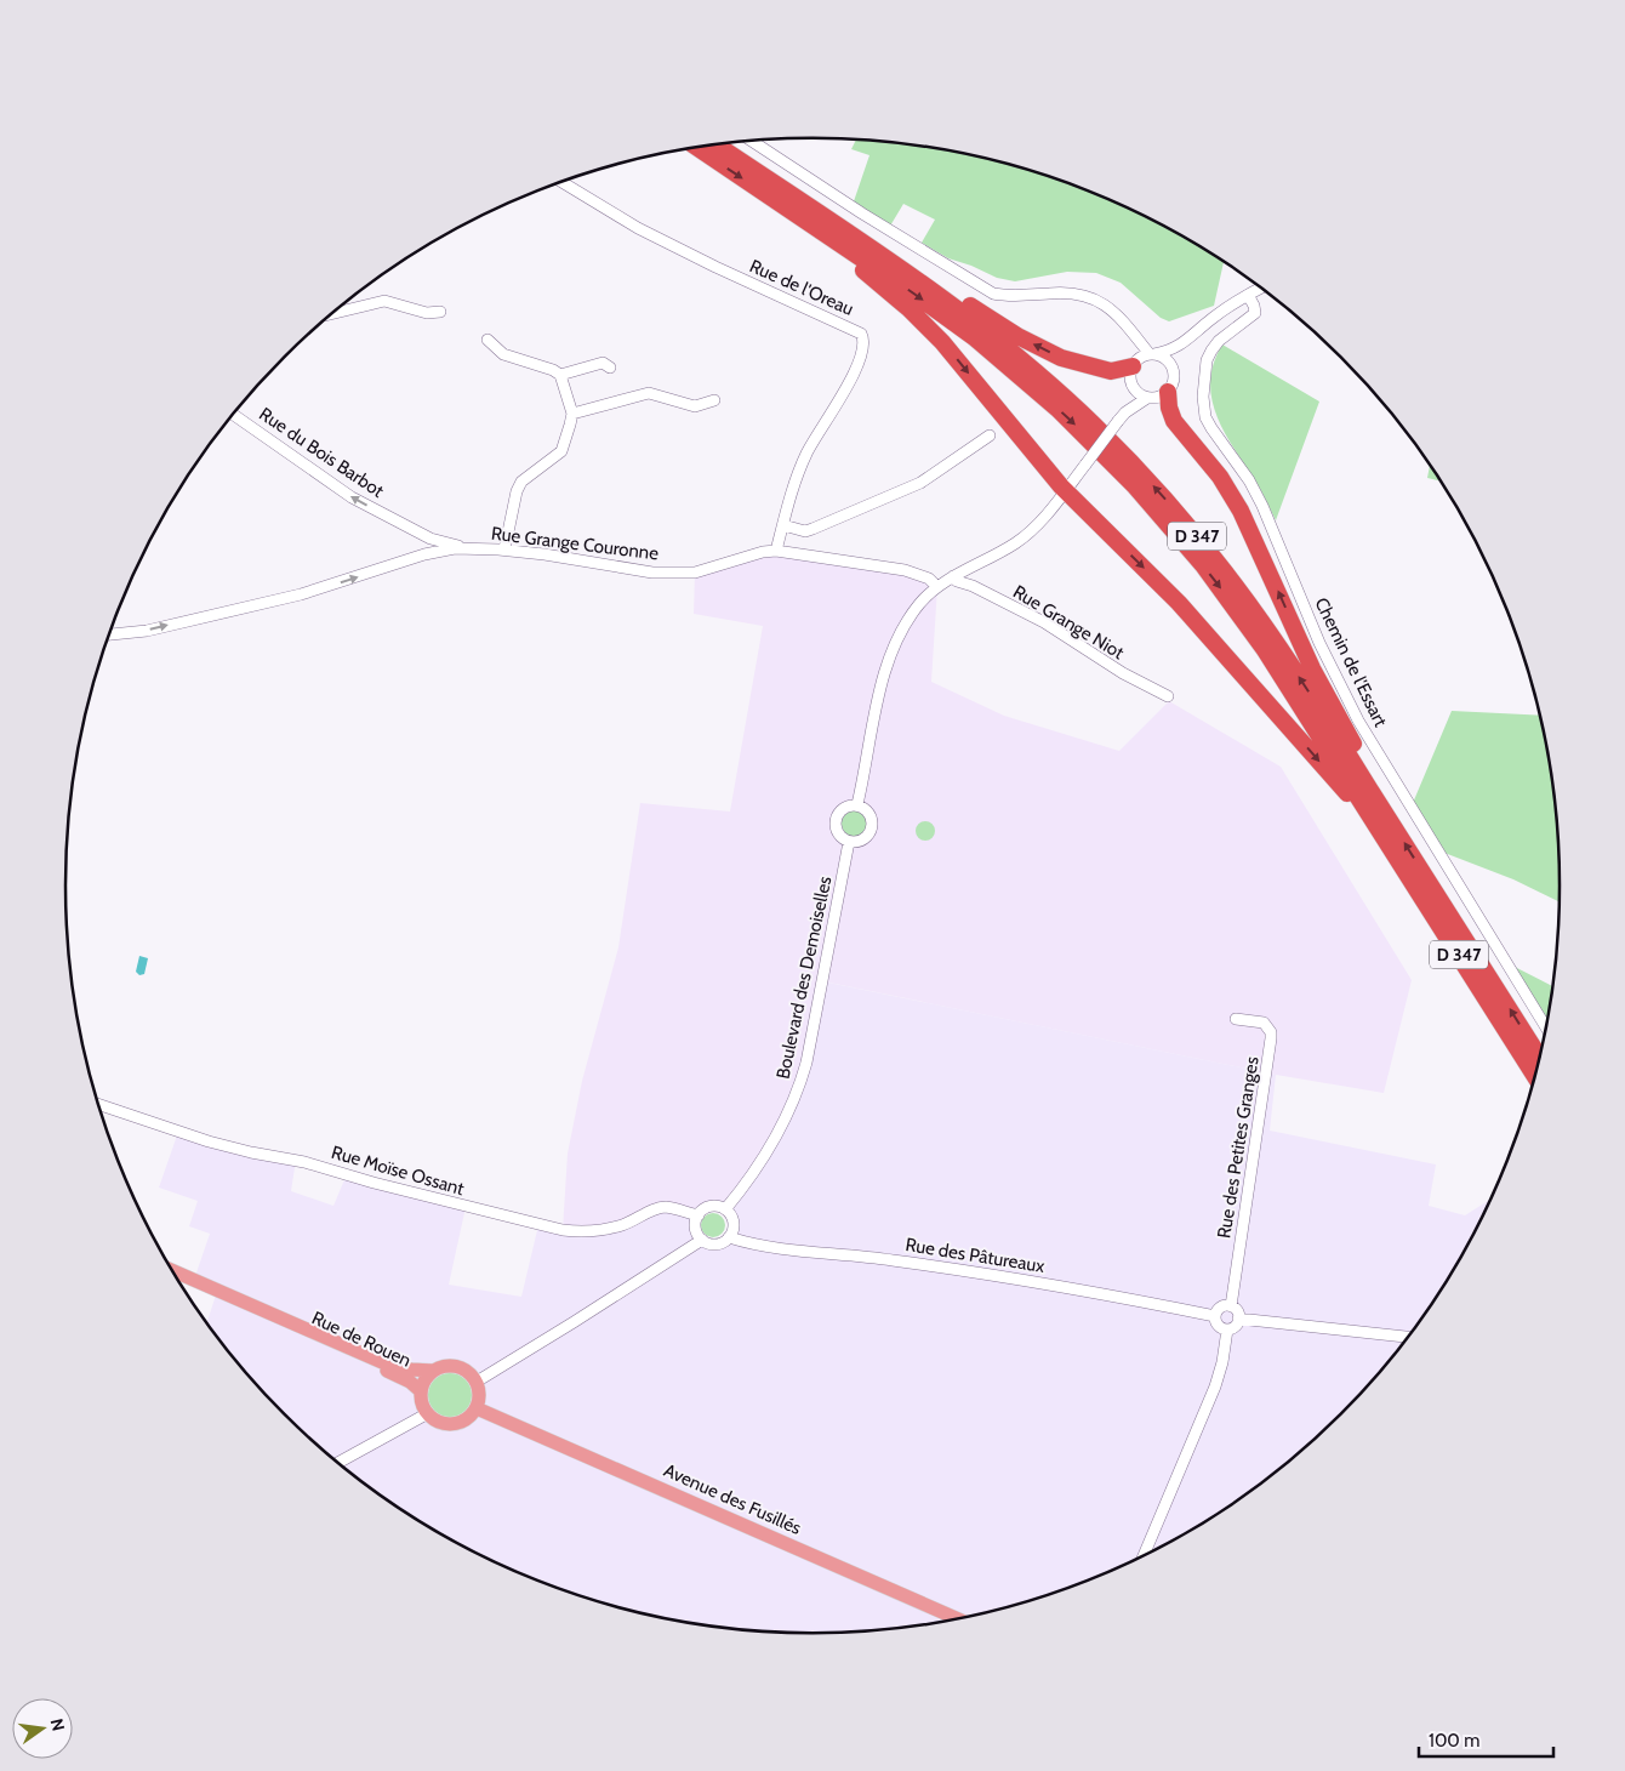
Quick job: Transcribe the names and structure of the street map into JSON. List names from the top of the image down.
{
  "streets": {
    "highway": ["D 347"],
    "main road": ["Rue de Rouen", "Avenue des Fusillés"],
    "street": [
      "Rue de l'Oreau",
      "Rue du Bois Barbot",
      "Rue Grange Couronne",
      "Rue Grange Niot",
      "Chemin de l'Essart",
      "Boulevard des Demoiselles",
      "Rue des Petites Granges",
      "Rue Moïse Ossant",
      "Rue des Pâtureaux"
    ]
  },
  "crossings": [
    ["Rue de l'Oreau", "Rue Grange Couronne"],
    ["Rue du Bois Barbot", "Rue Grange Couronne"],
    ["Boulevard des Demoiselles", "Rue Moïse Ossant"],
    ["Boulevard des Demoiselles", "Rue des Pâtureaux"],
    ["Rue des Petites Granges", "Rue des Pâtureaux"],
    ["Rue Moïse Ossant", "Rue des Pâtureaux"],
    ["Rue de Rouen", "Avenue des Fusillés"]
  ],
  "one_way": ["Rue du Bois Barbot", "Rue Grange Couronne"],
  "scale_bar": "100 m",
  "north": "right"
}
